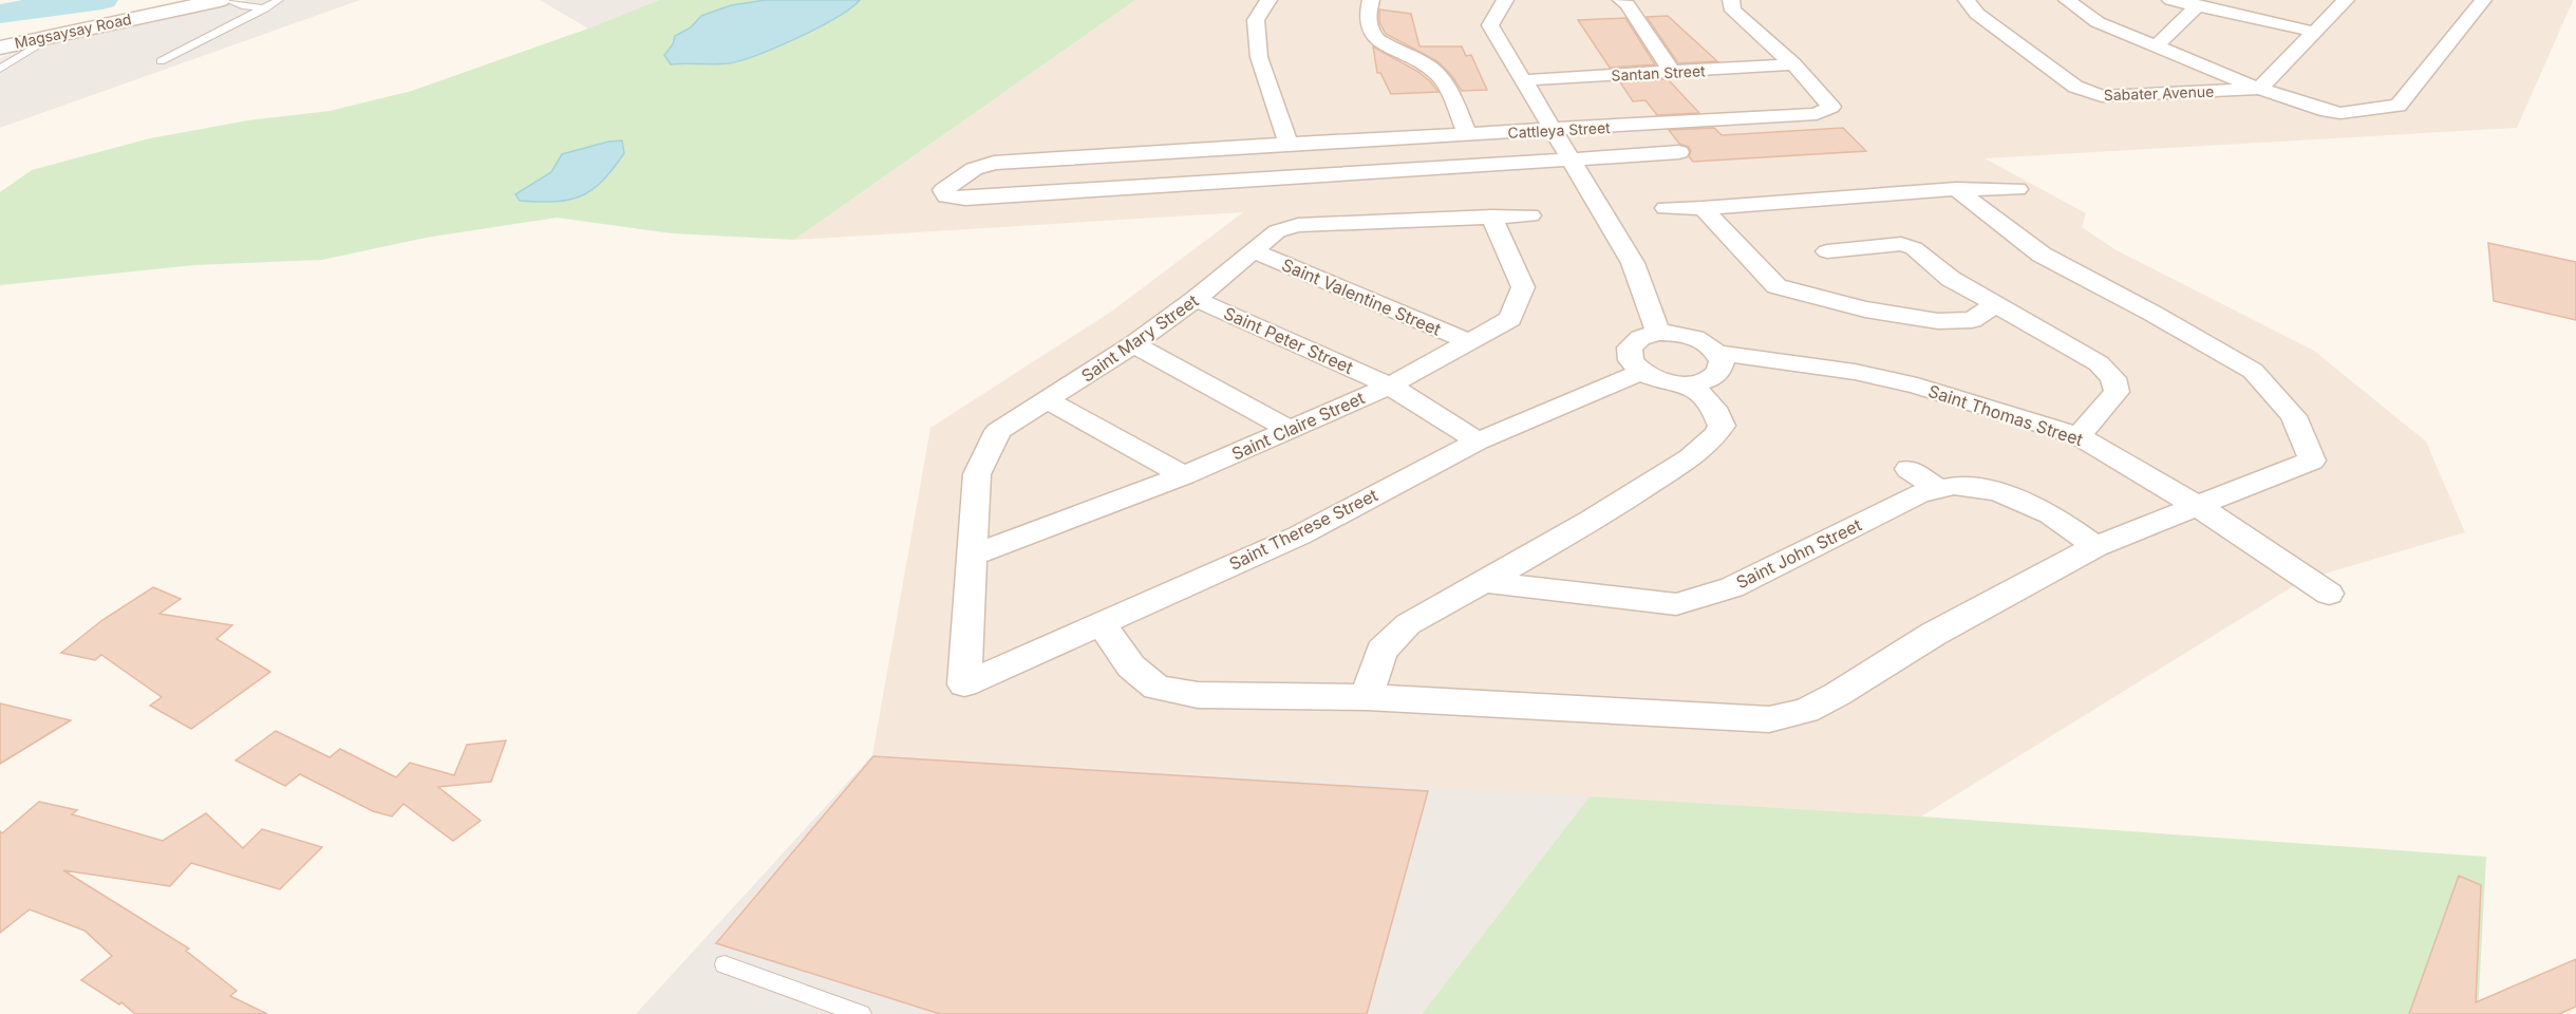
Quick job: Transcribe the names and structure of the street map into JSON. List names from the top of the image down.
{
  "streets": {
    "main road": ["Magsaysay Road"],
    "street": [
      "Santan Street",
      "Sabater Avenue",
      "Cattleya Street",
      "Saint Valentine Street",
      "Saint Mary Street",
      "Saint Peter Street",
      "Saint Thomas Street",
      "Saint Claire Street",
      "Saint Therese Street",
      "Saint John Street"
    ]
  },
  "crossings": [
    ["Santan Street", "Cattleya Street"],
    ["Saint Valentine Street", "Saint Mary Street"],
    ["Saint Valentine Street", "Saint Claire Street"],
    ["Saint Mary Street", "Saint Peter Street"],
    ["Saint Mary Street", "Saint Claire Street"],
    ["Saint Mary Street", "Saint Therese Street"],
    ["Saint Peter Street", "Saint Claire Street"],
    ["Saint Peter Street", "Saint Therese Street"]
  ]
}
